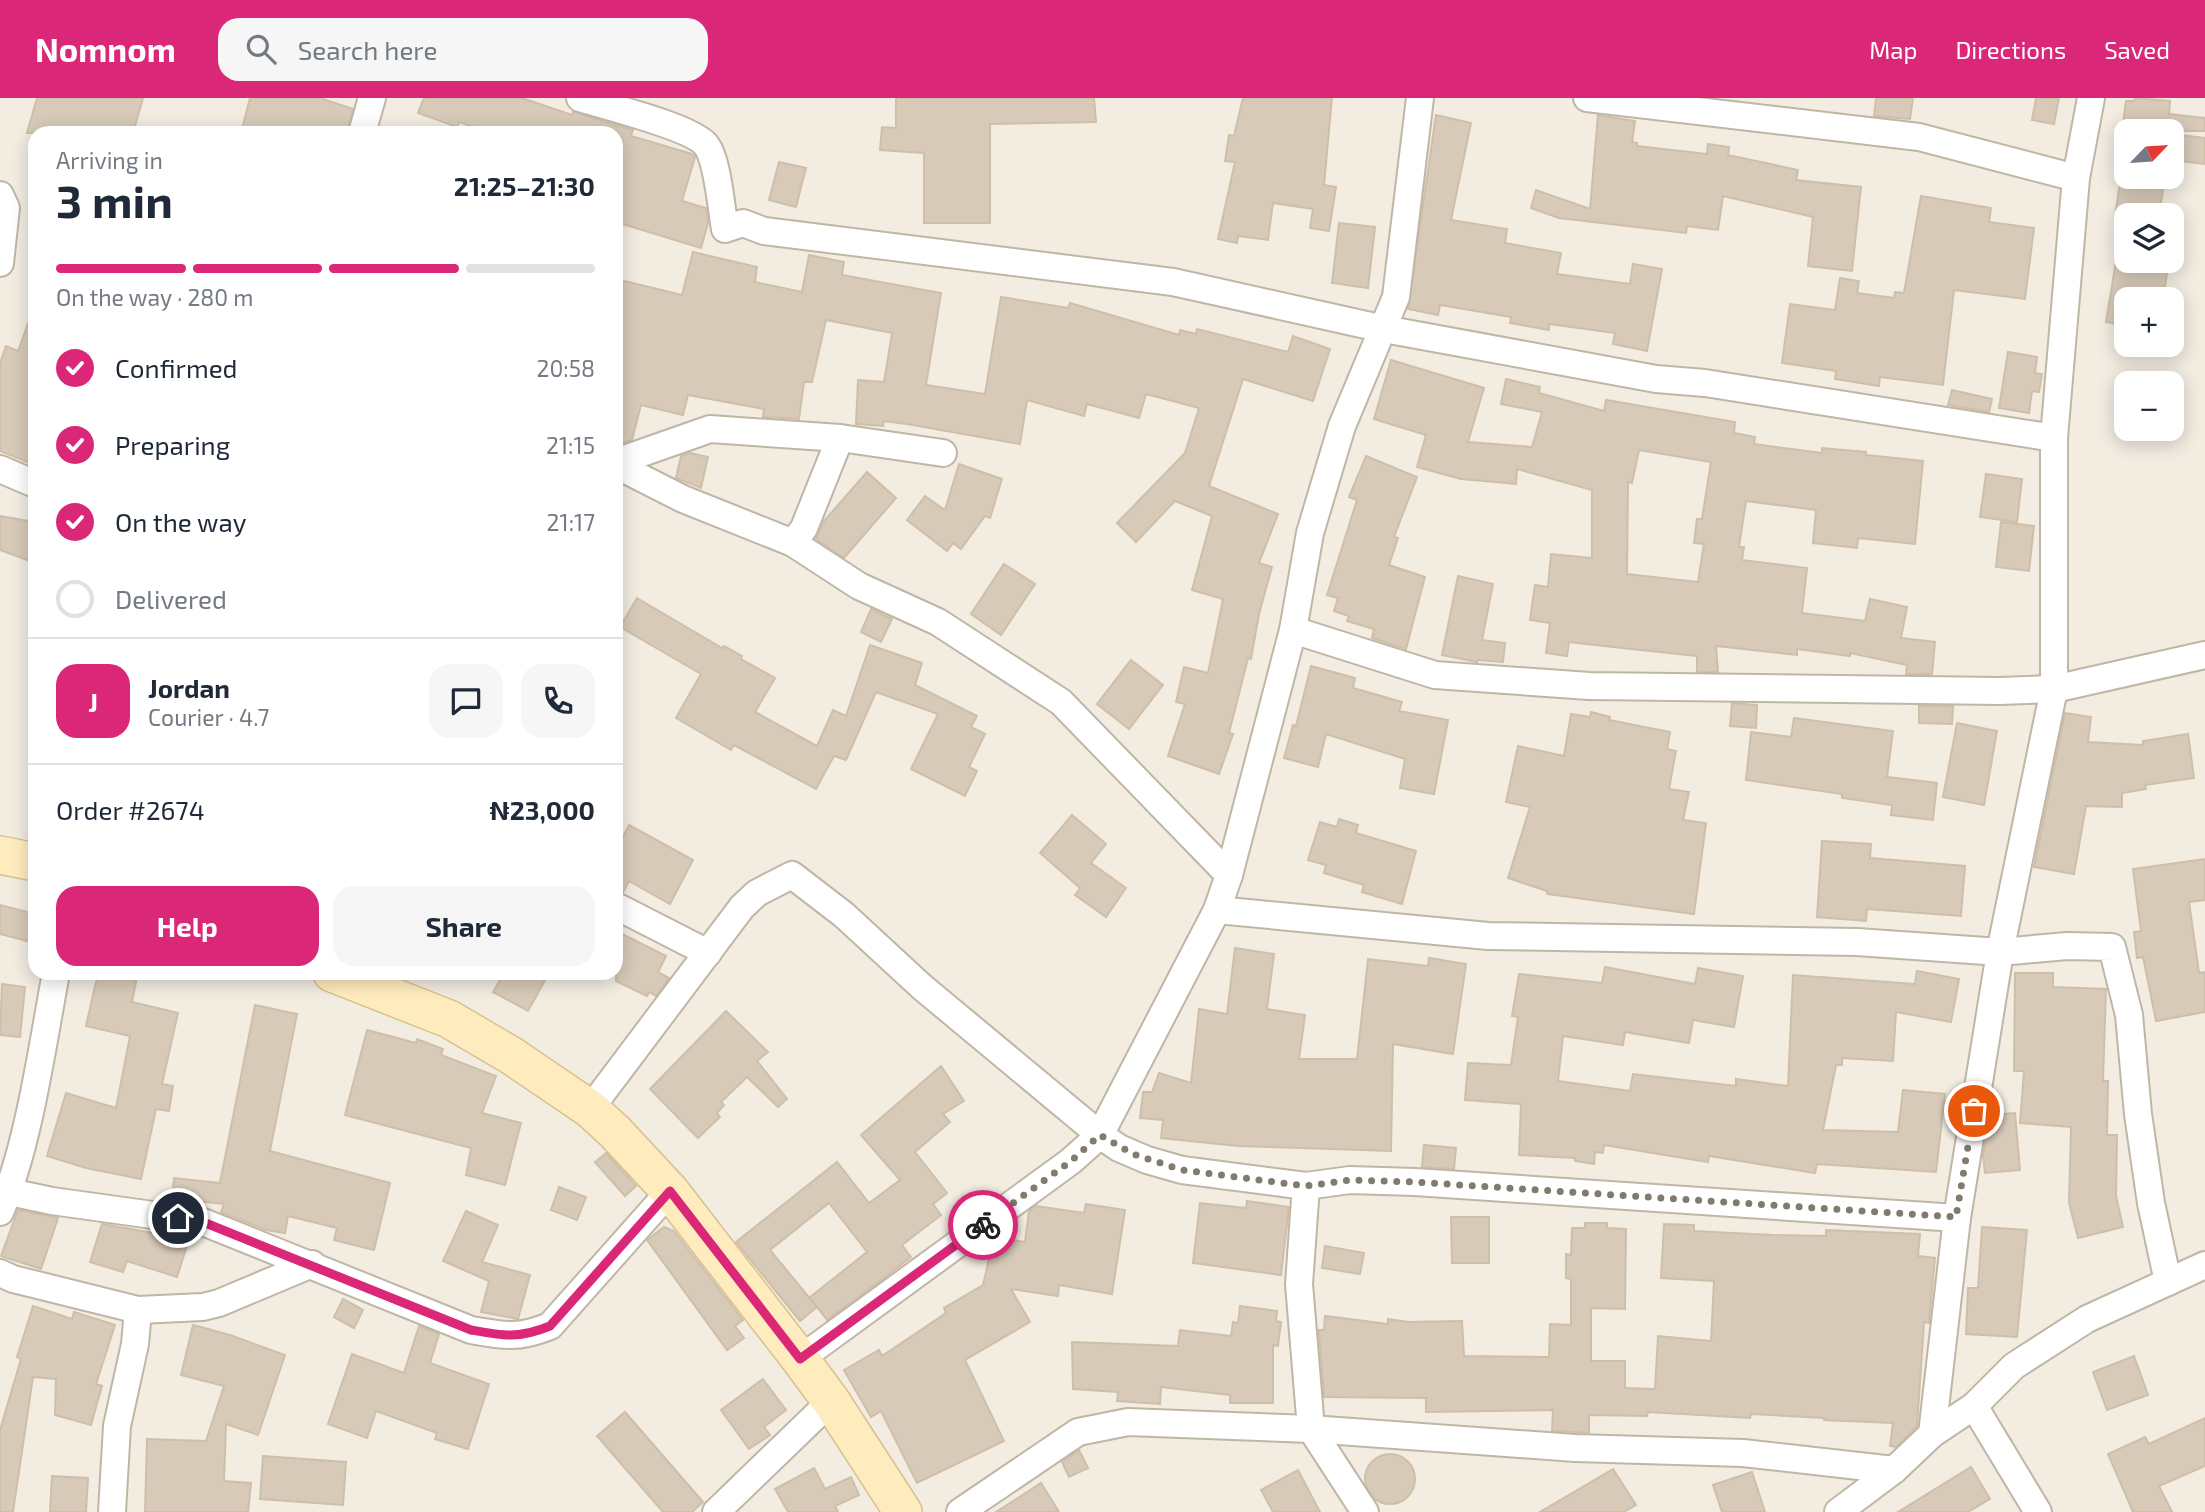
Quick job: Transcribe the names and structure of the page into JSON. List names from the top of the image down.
{
  "north": "top right",
  "page": {
    "header": "Nomnom",
    "search": "Search here",
    "nav": ["Map", "Directions", "Saved"],
    "map_buttons": ["+", "−"],
    "heading": ["3 min", "Arriving in", "21:25–21:30"],
    "panel": [
      "Jordan",
      "Courier · 4.7",
      "Order #2674",
      "₦23,000"
    ],
    "bar": "On the way · 280 m",
    "list": [
      ["Confirmed", "20:58"],
      ["Preparing", "21:15"],
      ["On the way", "21:17"],
      "Delivered"
    ],
    "round": "J",
    "buttons": ["Help", "Share"]
  }
}
